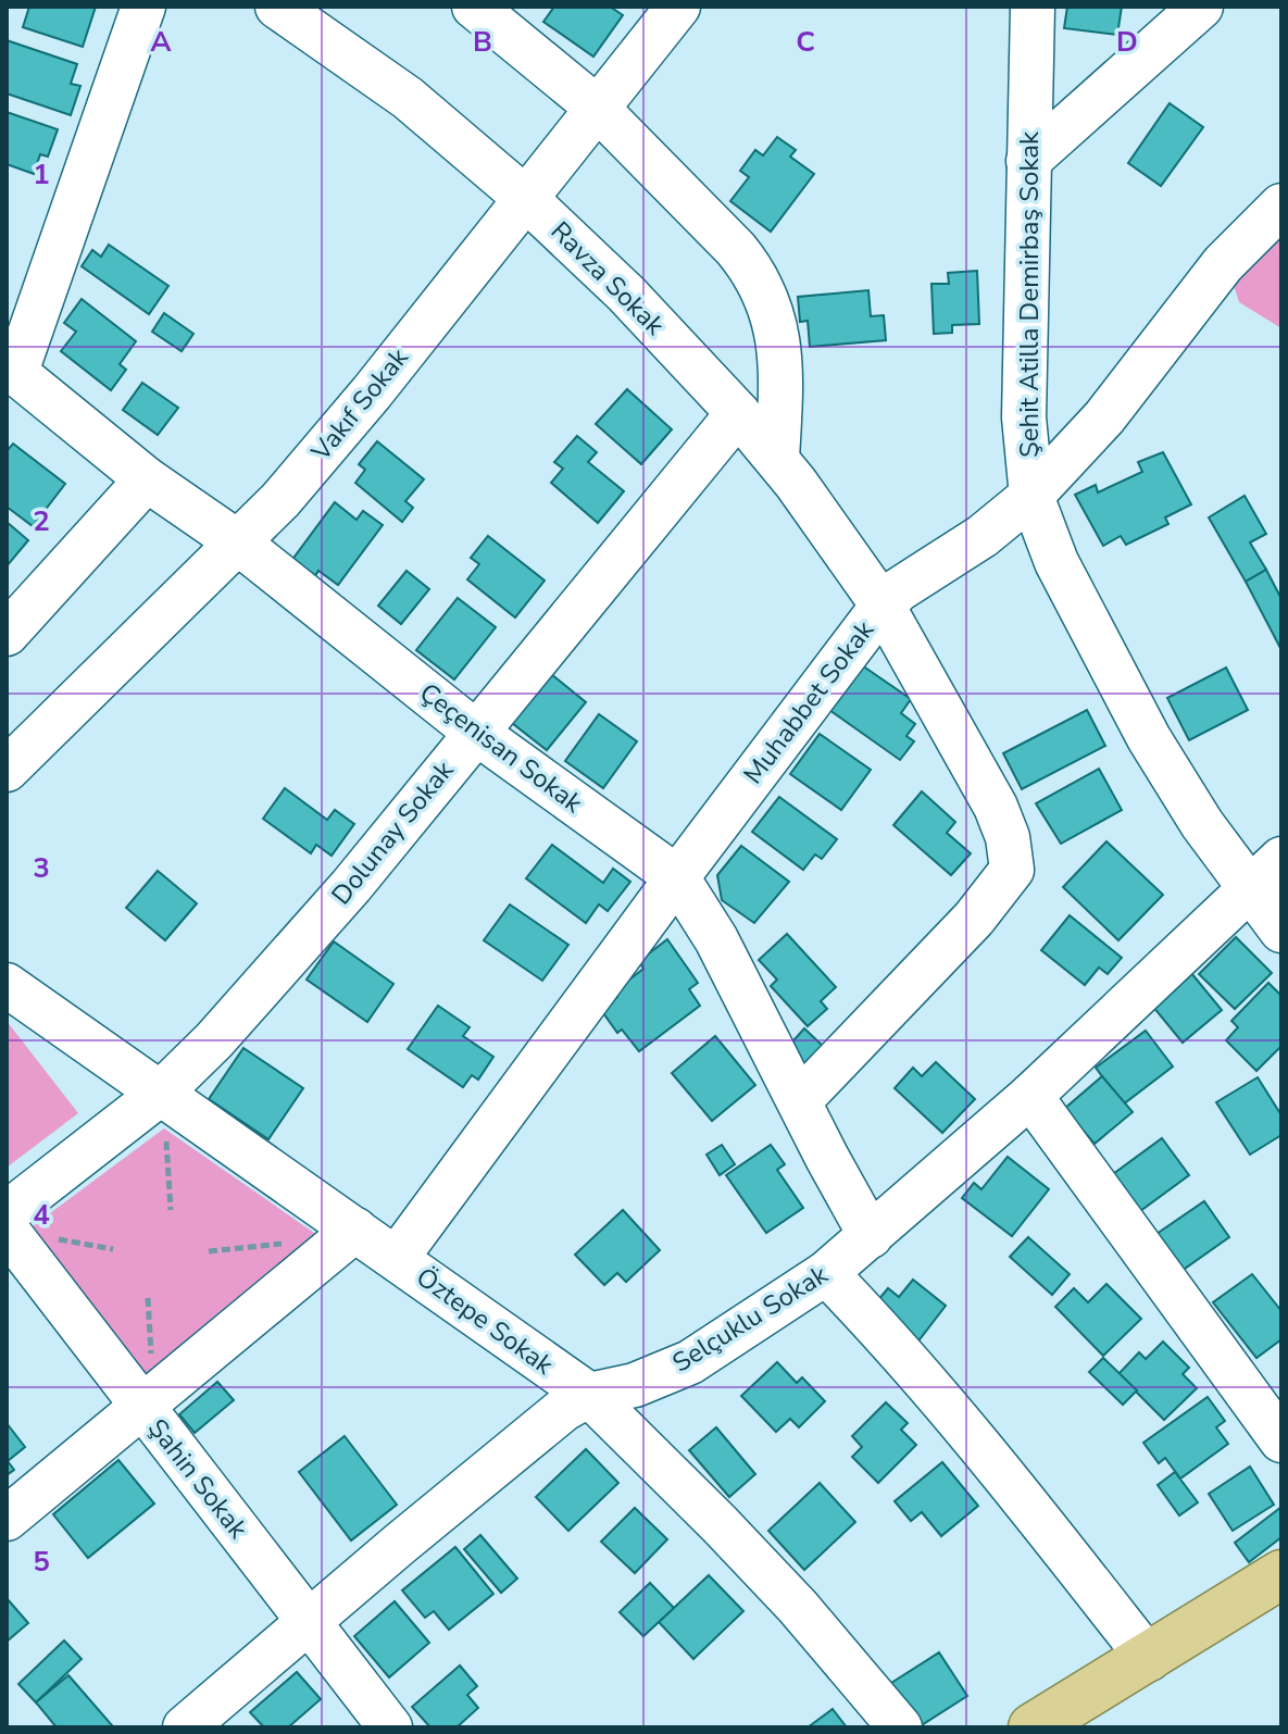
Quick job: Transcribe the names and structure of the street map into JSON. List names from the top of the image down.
{
  "streets": {
    "street": [
      "Ravza Sokak",
      "Şehit Atilla Demirbaş Sokak",
      "Vakıf Sokak",
      "Muhabbet Sokak",
      "Çeçenisan Sokak",
      "Dolunay Sokak",
      "Selçuklu Sokak",
      "Öztepe Sokak",
      "Şahin Sokak"
    ]
  },
  "crossings": [
    ["Ravza Sokak", "Vakıf Sokak"],
    ["Ravza Sokak", "Muhabbet Sokak"],
    ["Ravza Sokak", "Çeçenisan Sokak"],
    ["Ravza Sokak", "Dolunay Sokak"],
    ["Şehit Atilla Demirbaş Sokak", "Muhabbet Sokak"],
    ["Şehit Atilla Demirbaş Sokak", "Selçuklu Sokak"],
    ["Vakıf Sokak", "Çeçenisan Sokak"],
    ["Muhabbet Sokak", "Çeçenisan Sokak"],
    ["Muhabbet Sokak", "Öztepe Sokak"],
    ["Çeçenisan Sokak", "Dolunay Sokak"],
    ["Çeçenisan Sokak", "Selçuklu Sokak"],
    ["Dolunay Sokak", "Öztepe Sokak"],
    ["Selçuklu Sokak", "Öztepe Sokak"],
    ["Selçuklu Sokak", "Şahin Sokak"]
  ],
  "grid": {
    "columns": [
      "A",
      "B",
      "C",
      "D"
    ],
    "rows": [
      "1",
      "2",
      "3",
      "4",
      "5"
    ]
  }
}
